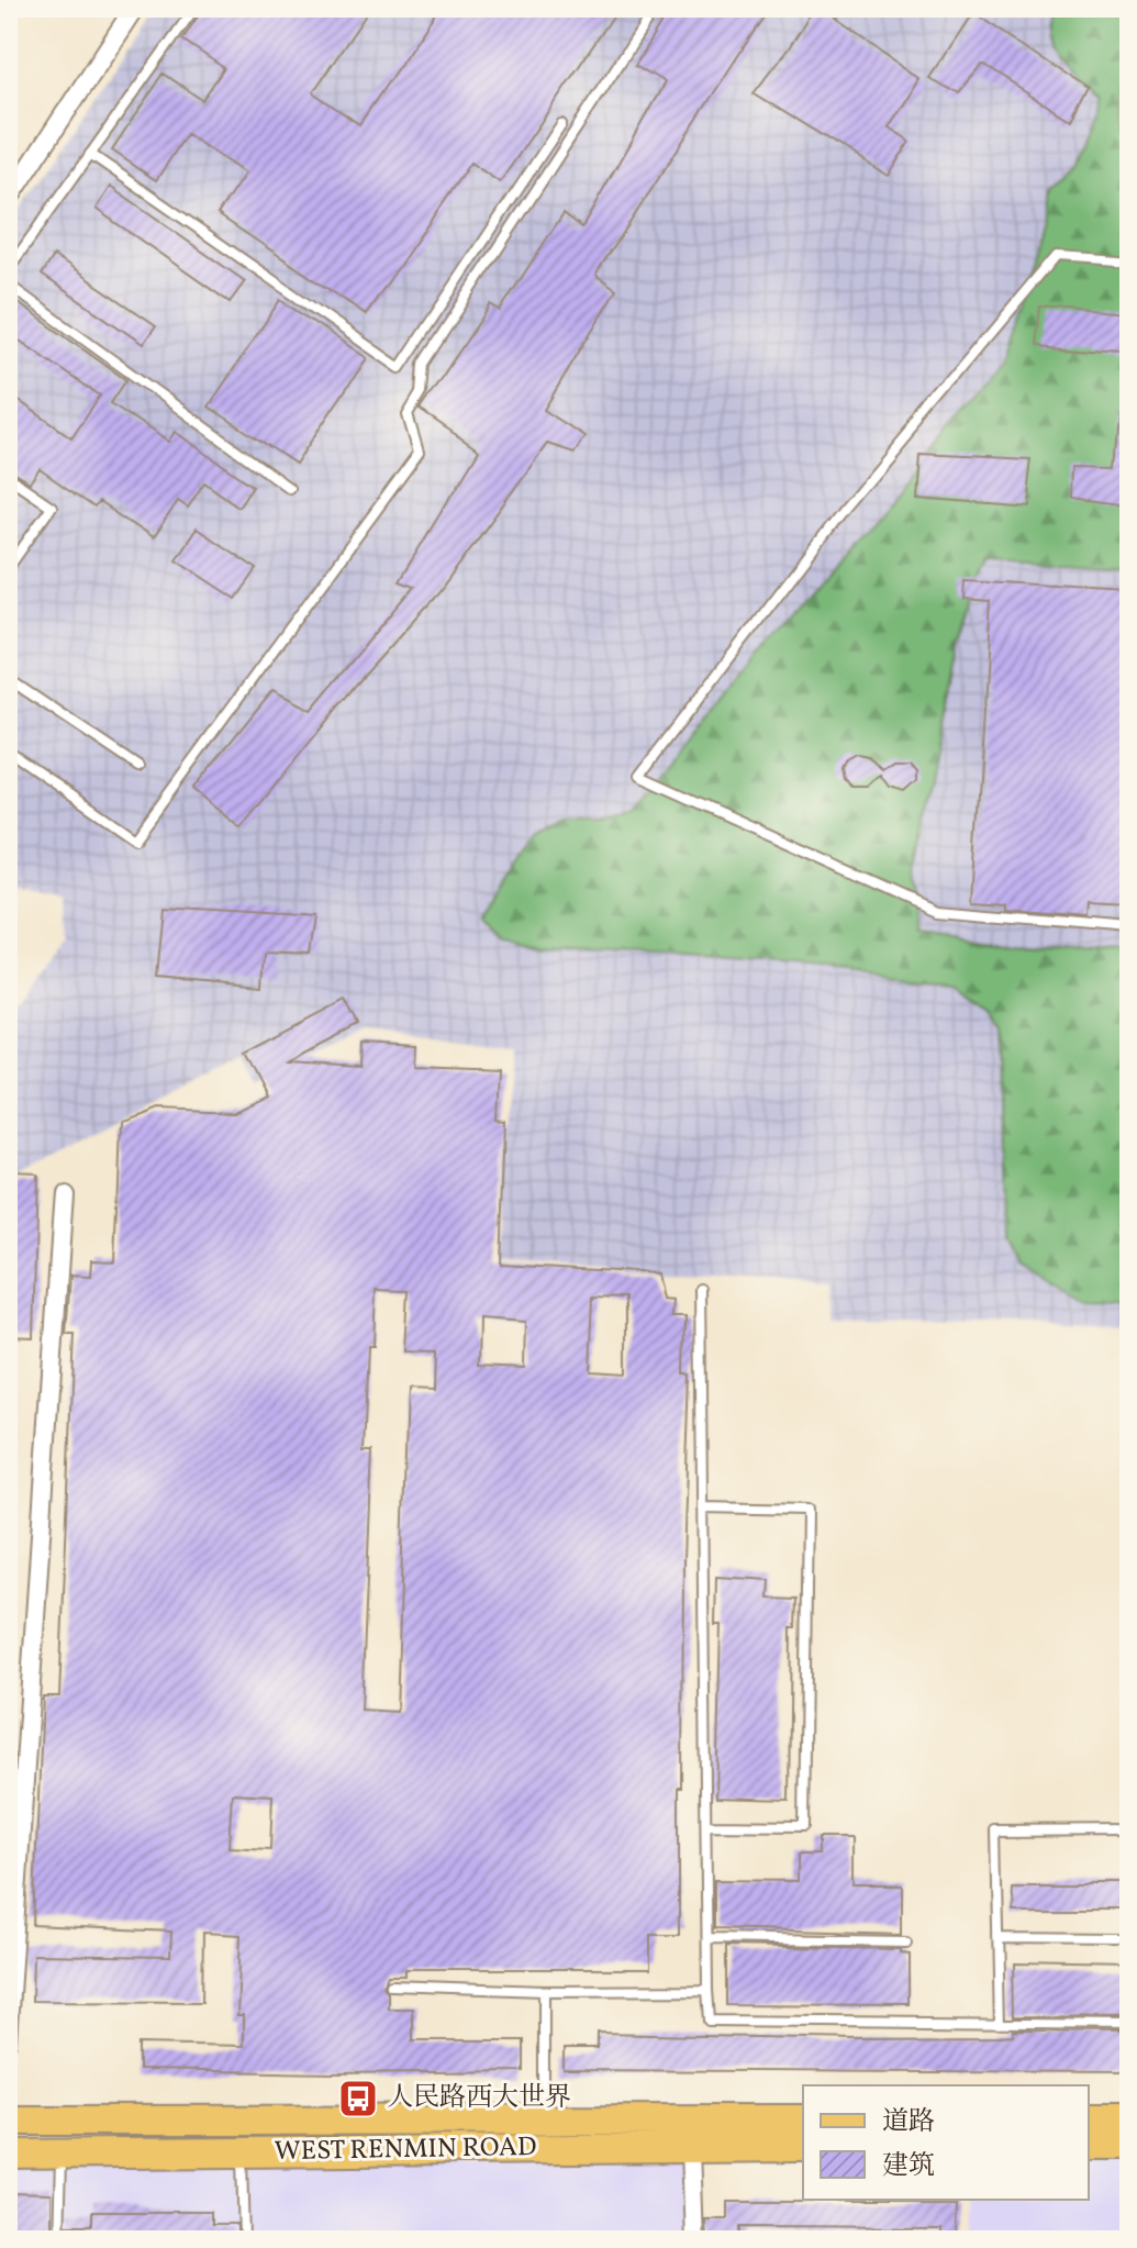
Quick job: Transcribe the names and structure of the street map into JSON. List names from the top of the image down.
{
  "streets": {
    "main road": ["WEST RENMIN ROAD"]
  },
  "places": {
    "bus stop": ["人民路西大世界"]
  },
  "legend": ["道路", "建筑"]
}
